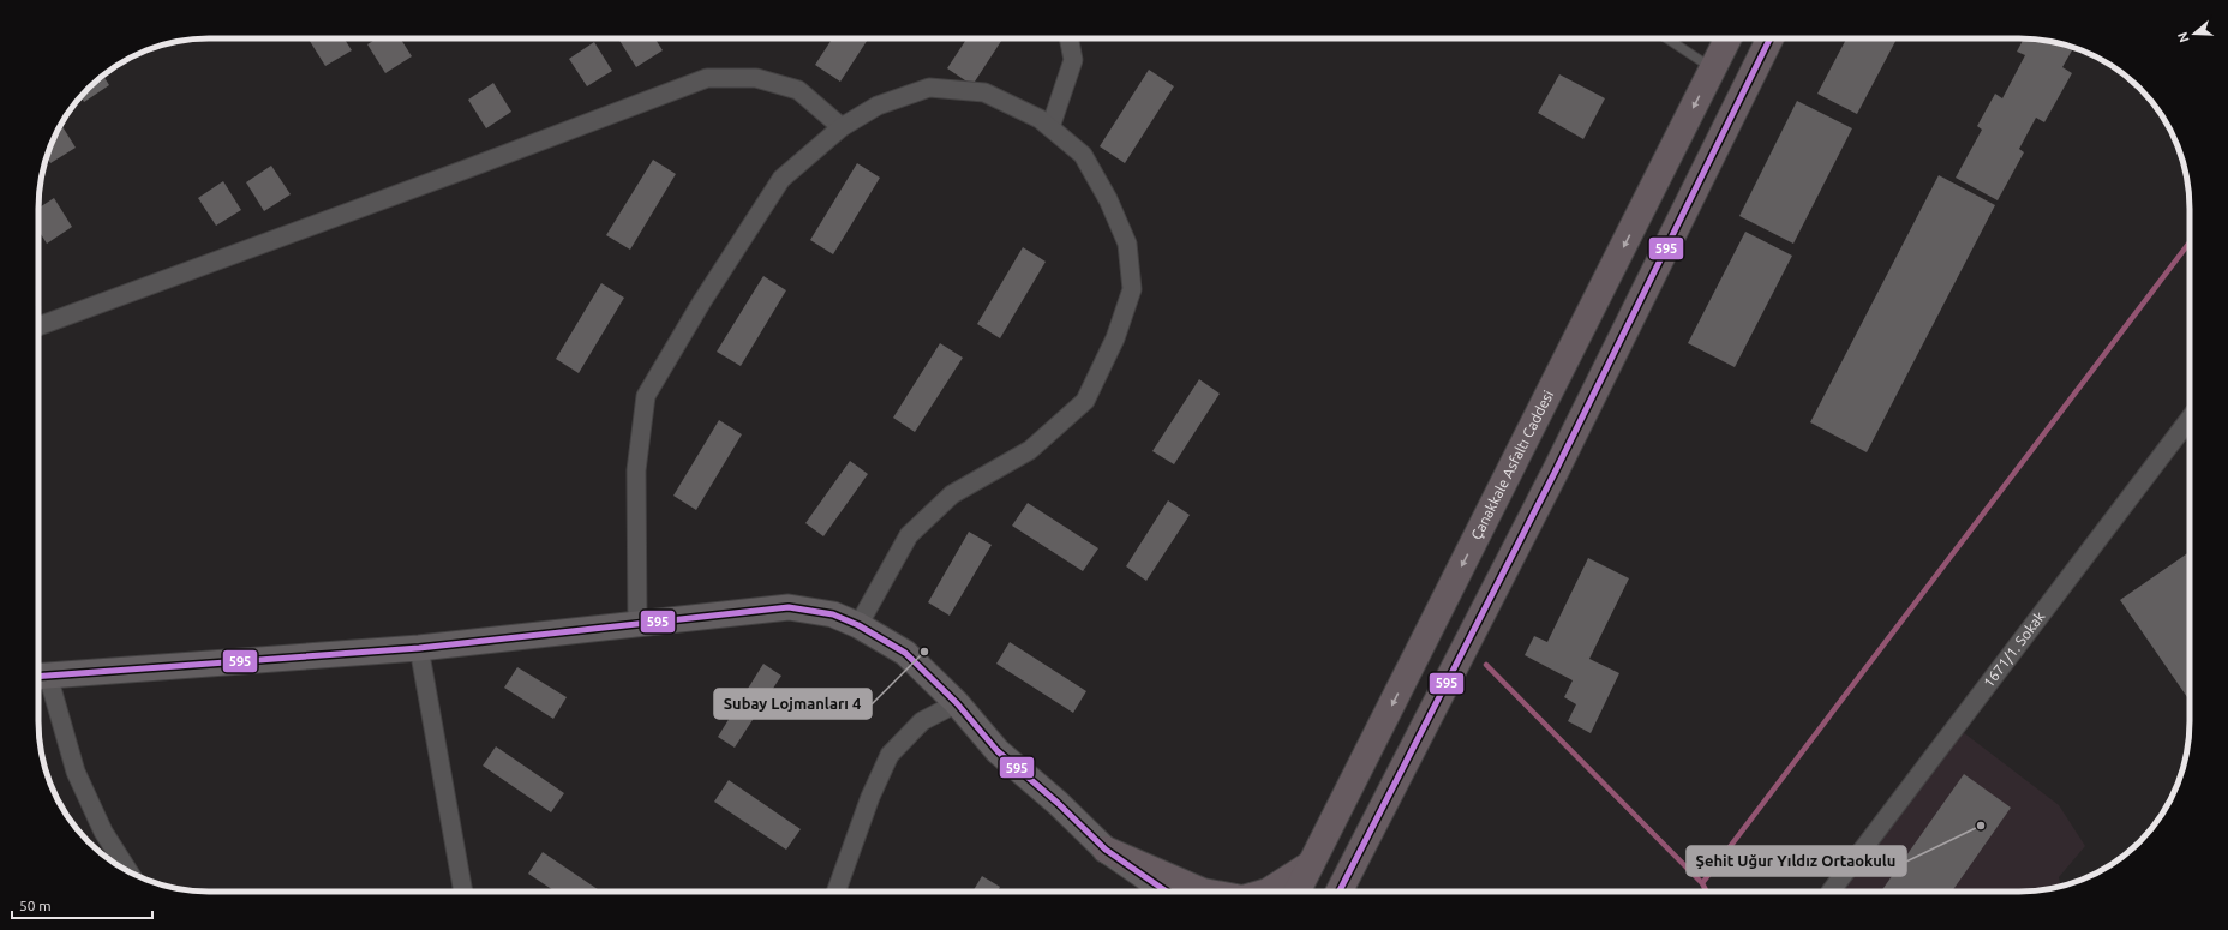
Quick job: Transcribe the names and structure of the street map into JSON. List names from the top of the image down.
{
  "streets": {
    "highway": ["Çanakkale Asfaltı Caddesi"],
    "street": ["1671/1. Sokak"]
  },
  "places": ["Subay Lojmanları 4", "Şehit Uğur Yıldız Ortaokulu"],
  "lines": ["transit line 595"],
  "scale_bar": "50 m",
  "north": "left"
}
